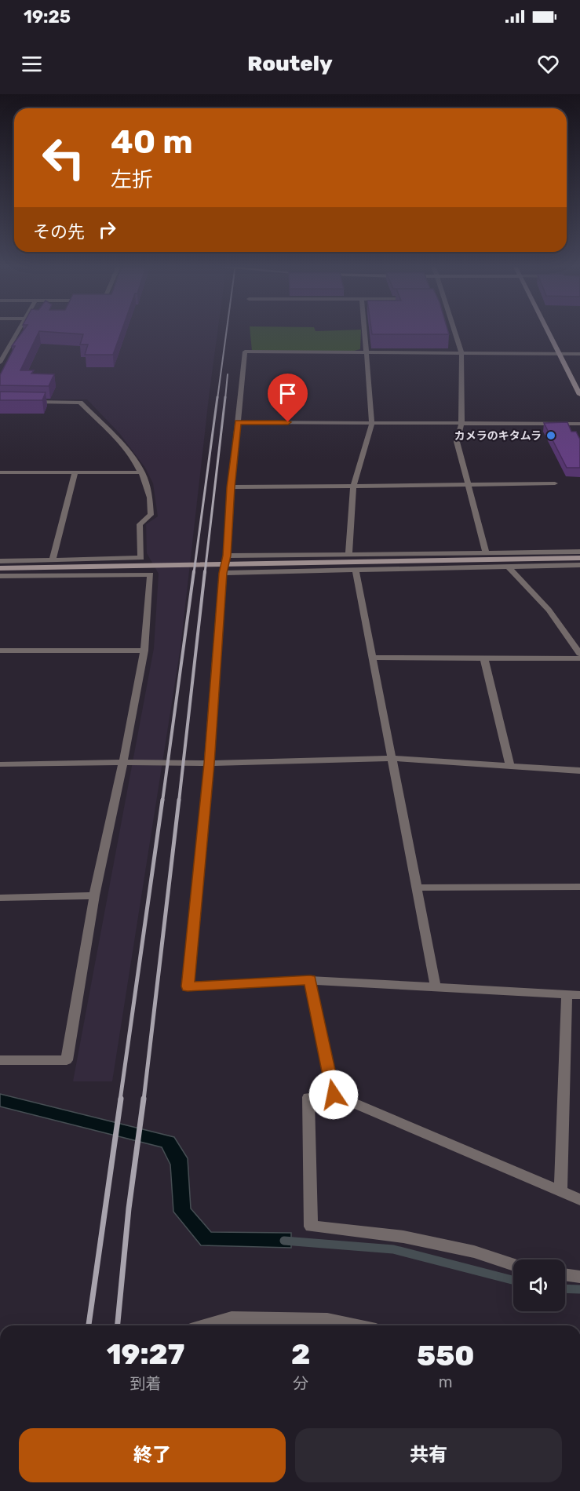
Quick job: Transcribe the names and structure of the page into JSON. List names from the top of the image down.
{
  "places": ["カメラのキタムラ"],
  "page": {
    "status": "19:25",
    "header": "Routely",
    "turn": ["40 m", "左折"],
    "then": "その先",
    "eta": [
      "19:27",
      "到着",
      "2",
      "分",
      "550",
      "m"
    ],
    "buttons": ["終了", "共有"]
  }
}
